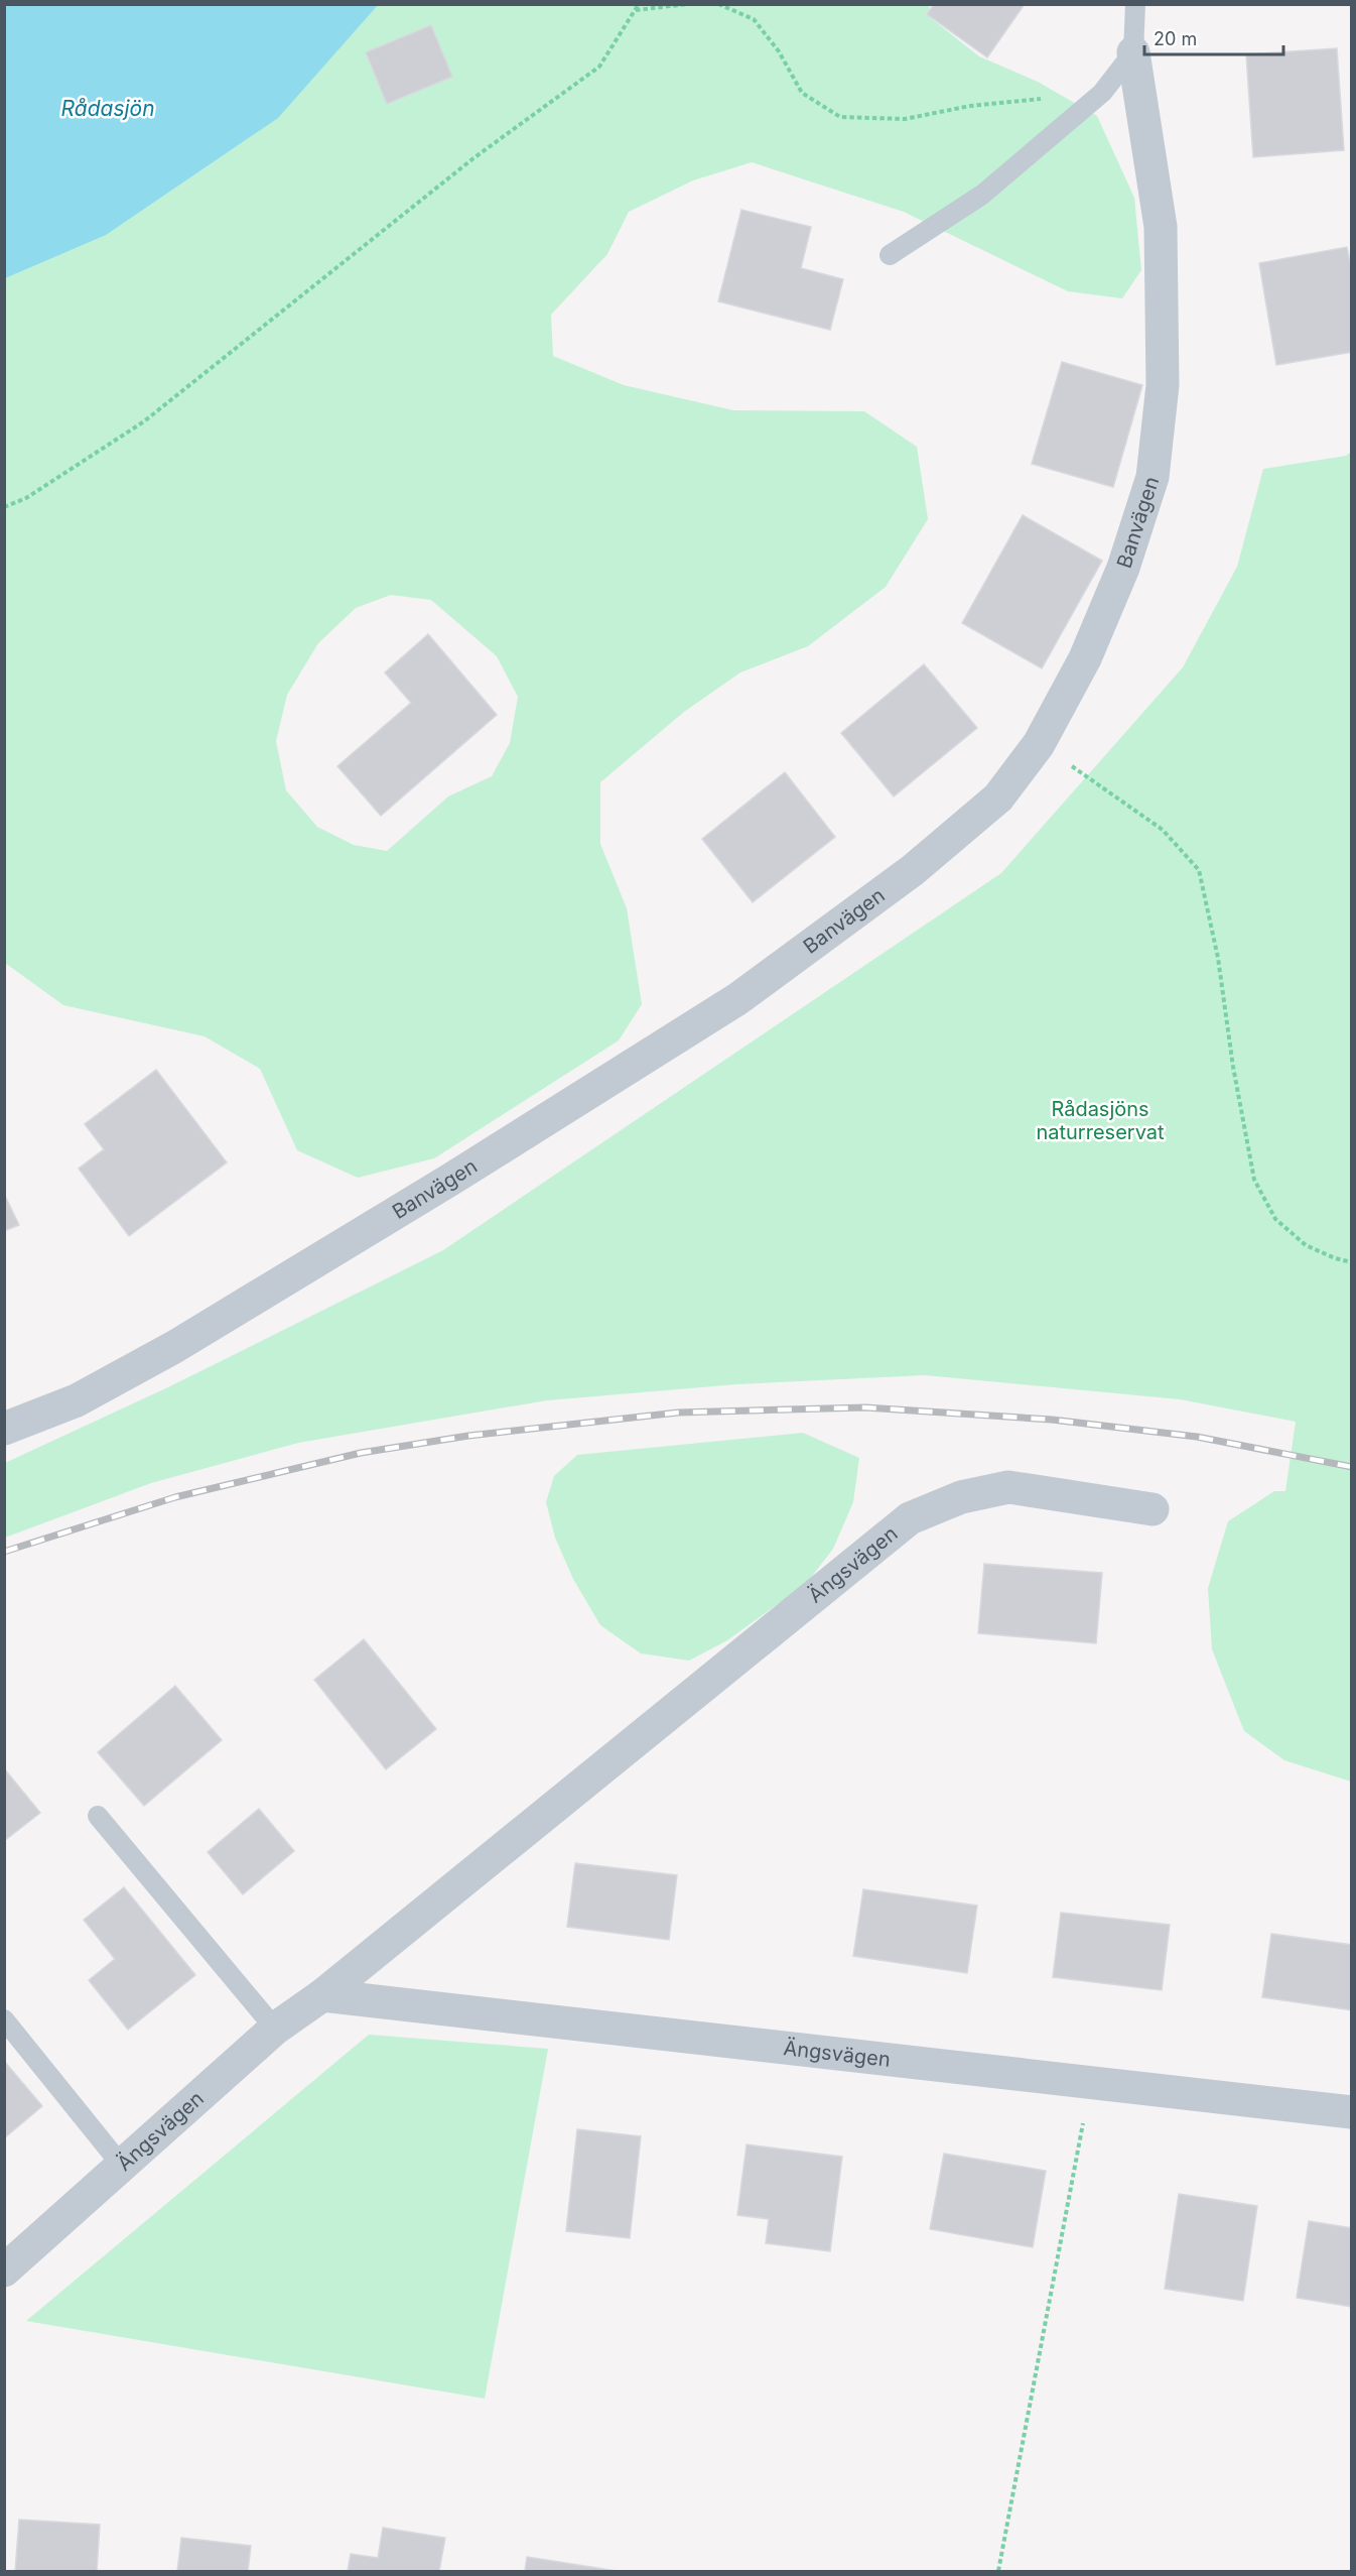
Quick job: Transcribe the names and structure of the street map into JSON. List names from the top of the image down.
{
  "streets": {
    "street": ["Banvägen", "Ängsvägen"]
  },
  "water": ["Rådasjön"],
  "parks": ["Rådasjöns naturreservat"],
  "scale_bar": "20 m"
}
